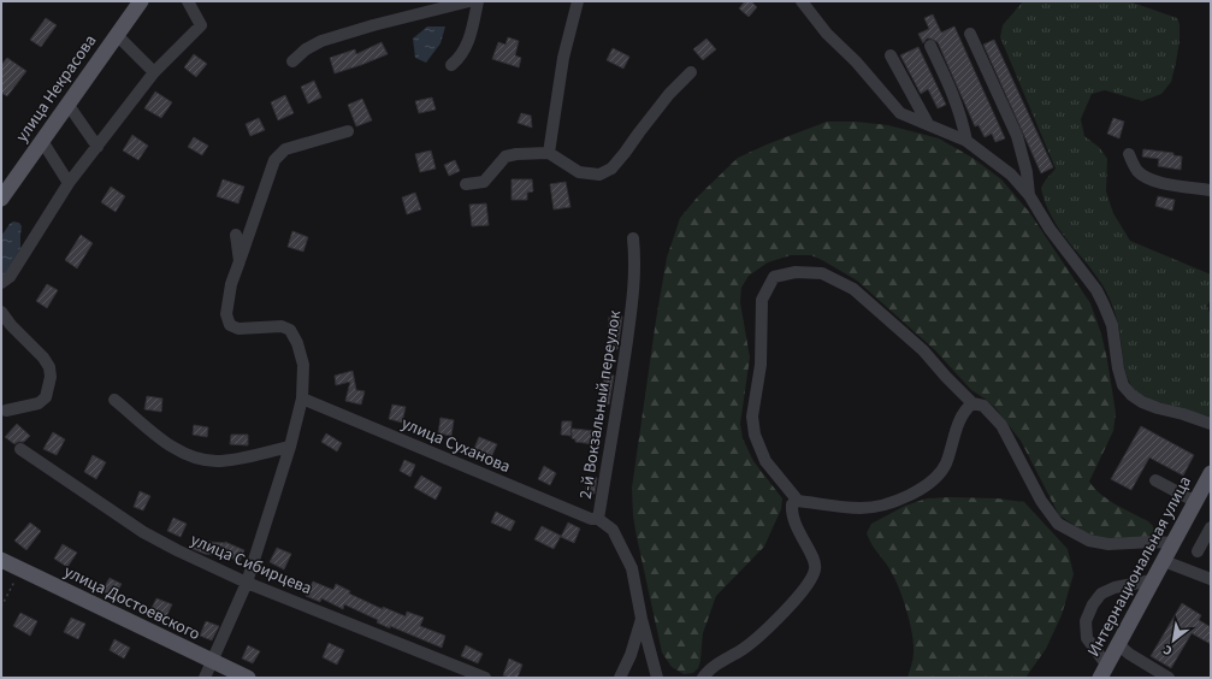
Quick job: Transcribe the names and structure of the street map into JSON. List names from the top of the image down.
{
  "streets": {
    "main road": ["улица Некрасова", "Интернациональная улица", "улица Достоевского"],
    "street": ["2-й Вокзальный переулок", "улица Суханова", "улица Сибирцева"]
  },
  "crossings": [
    ["2-й Вокзальный переулок", "улица Суханова"]
  ],
  "north": "bottom left"
}
